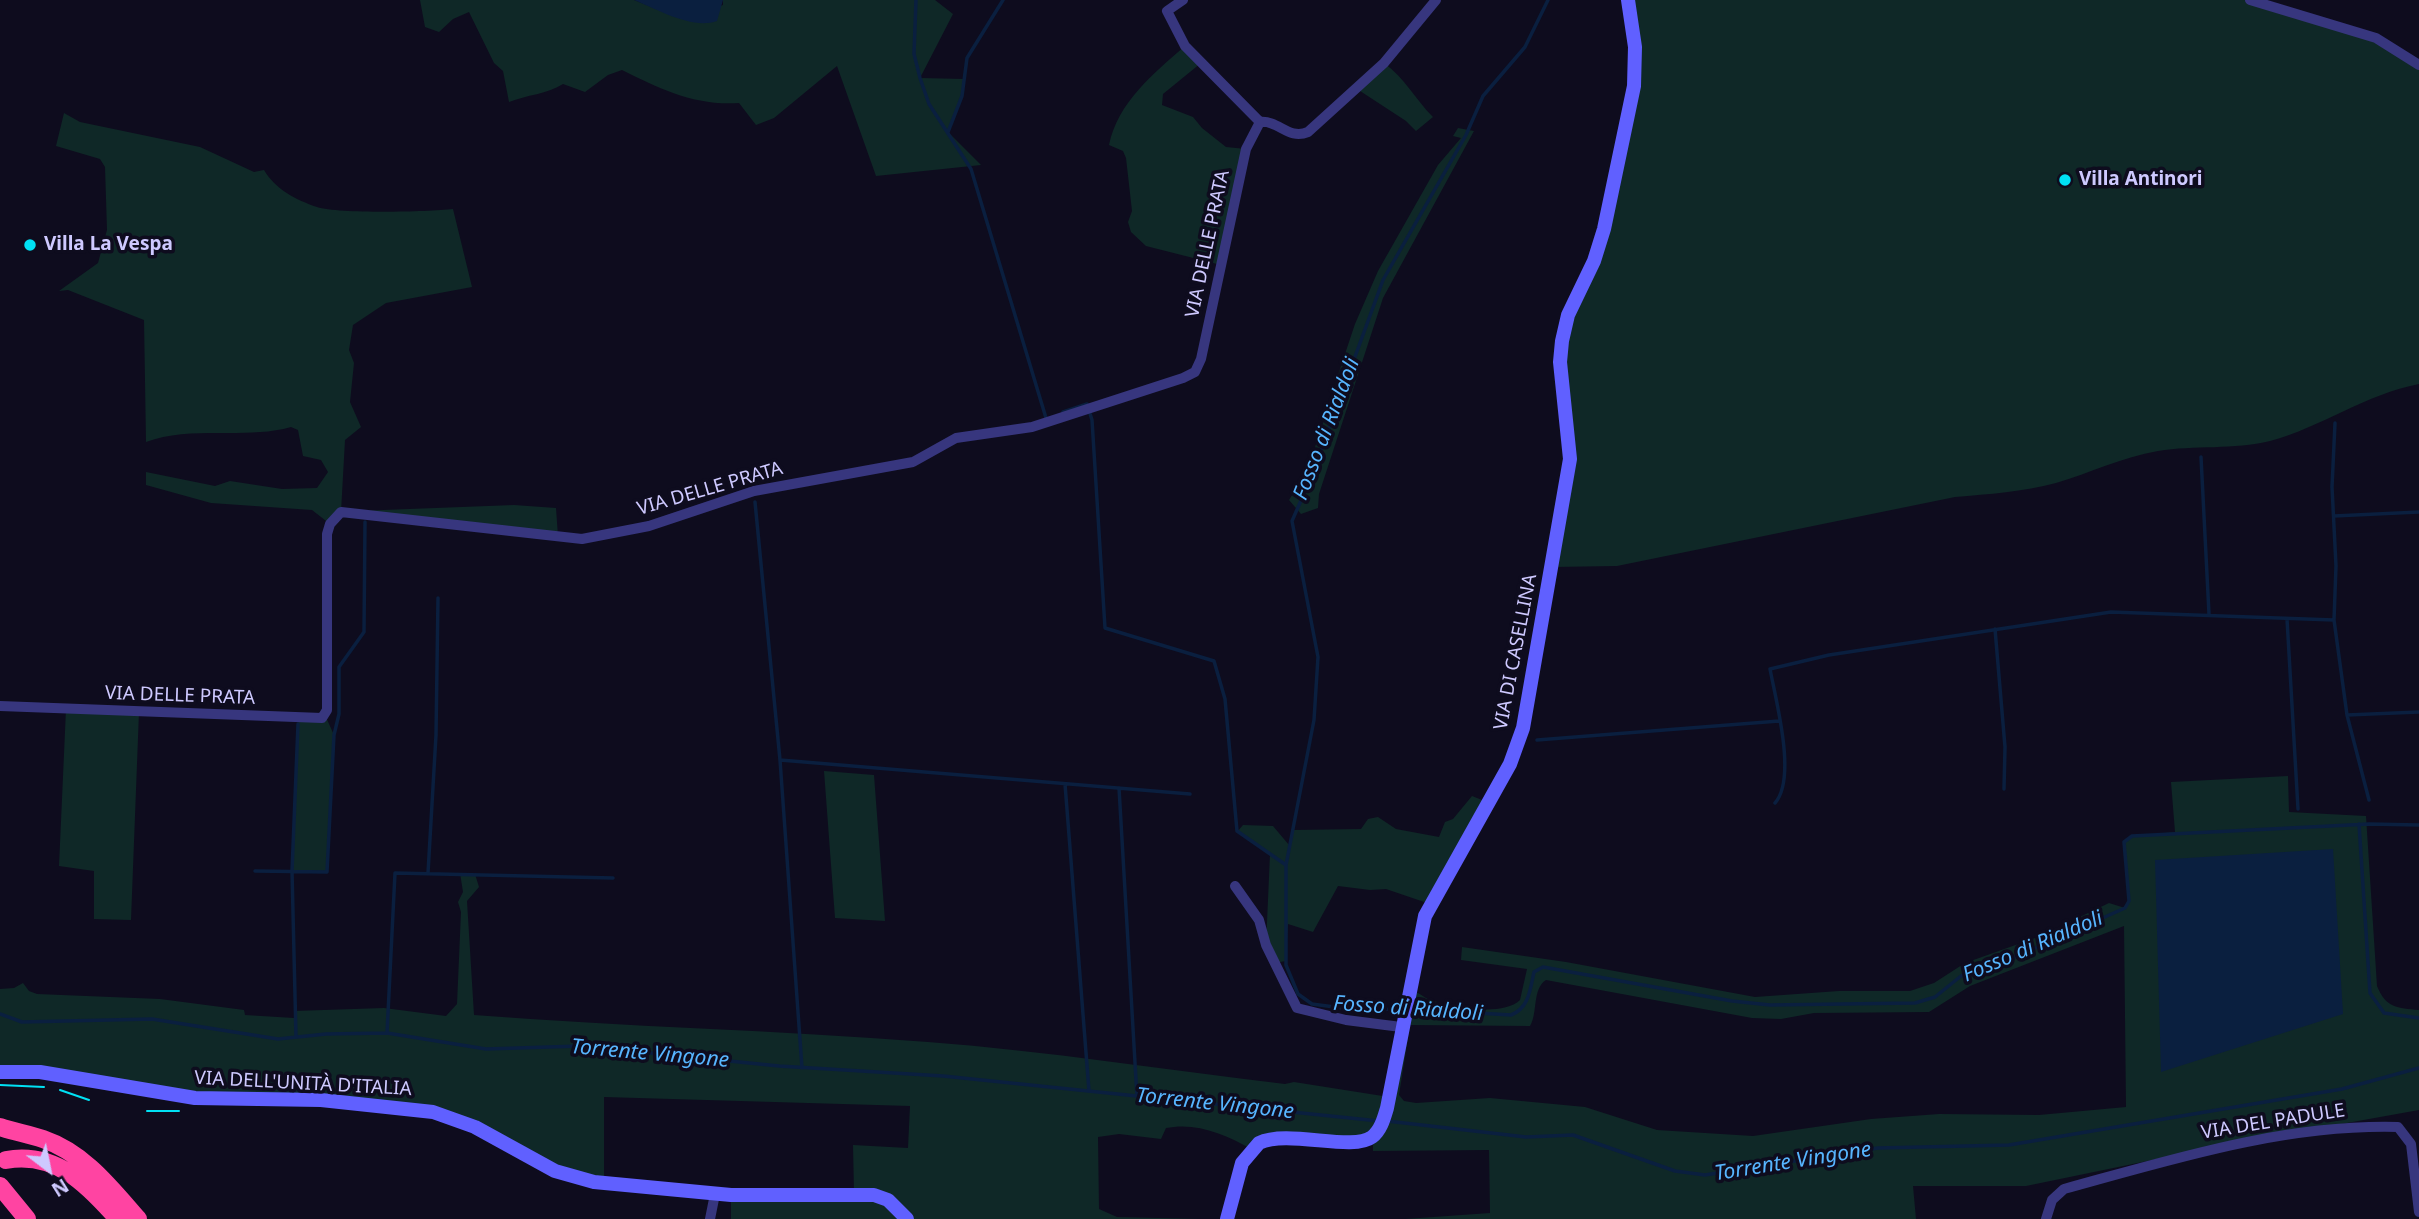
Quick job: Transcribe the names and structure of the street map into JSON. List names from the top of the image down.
{
  "streets": {
    "street": [
      "VIA DELLE PRATA",
      "VIA DI CASELLINA",
      "VIA DELL'UNITÀ D'ITALIA",
      "VIA DEL PADULE"
    ]
  },
  "water": ["Fosso di Rialdoli", "Torrente Vingone"],
  "places": ["Villa Antinori", "Villa La Vespa"],
  "north": "bottom right"
}
